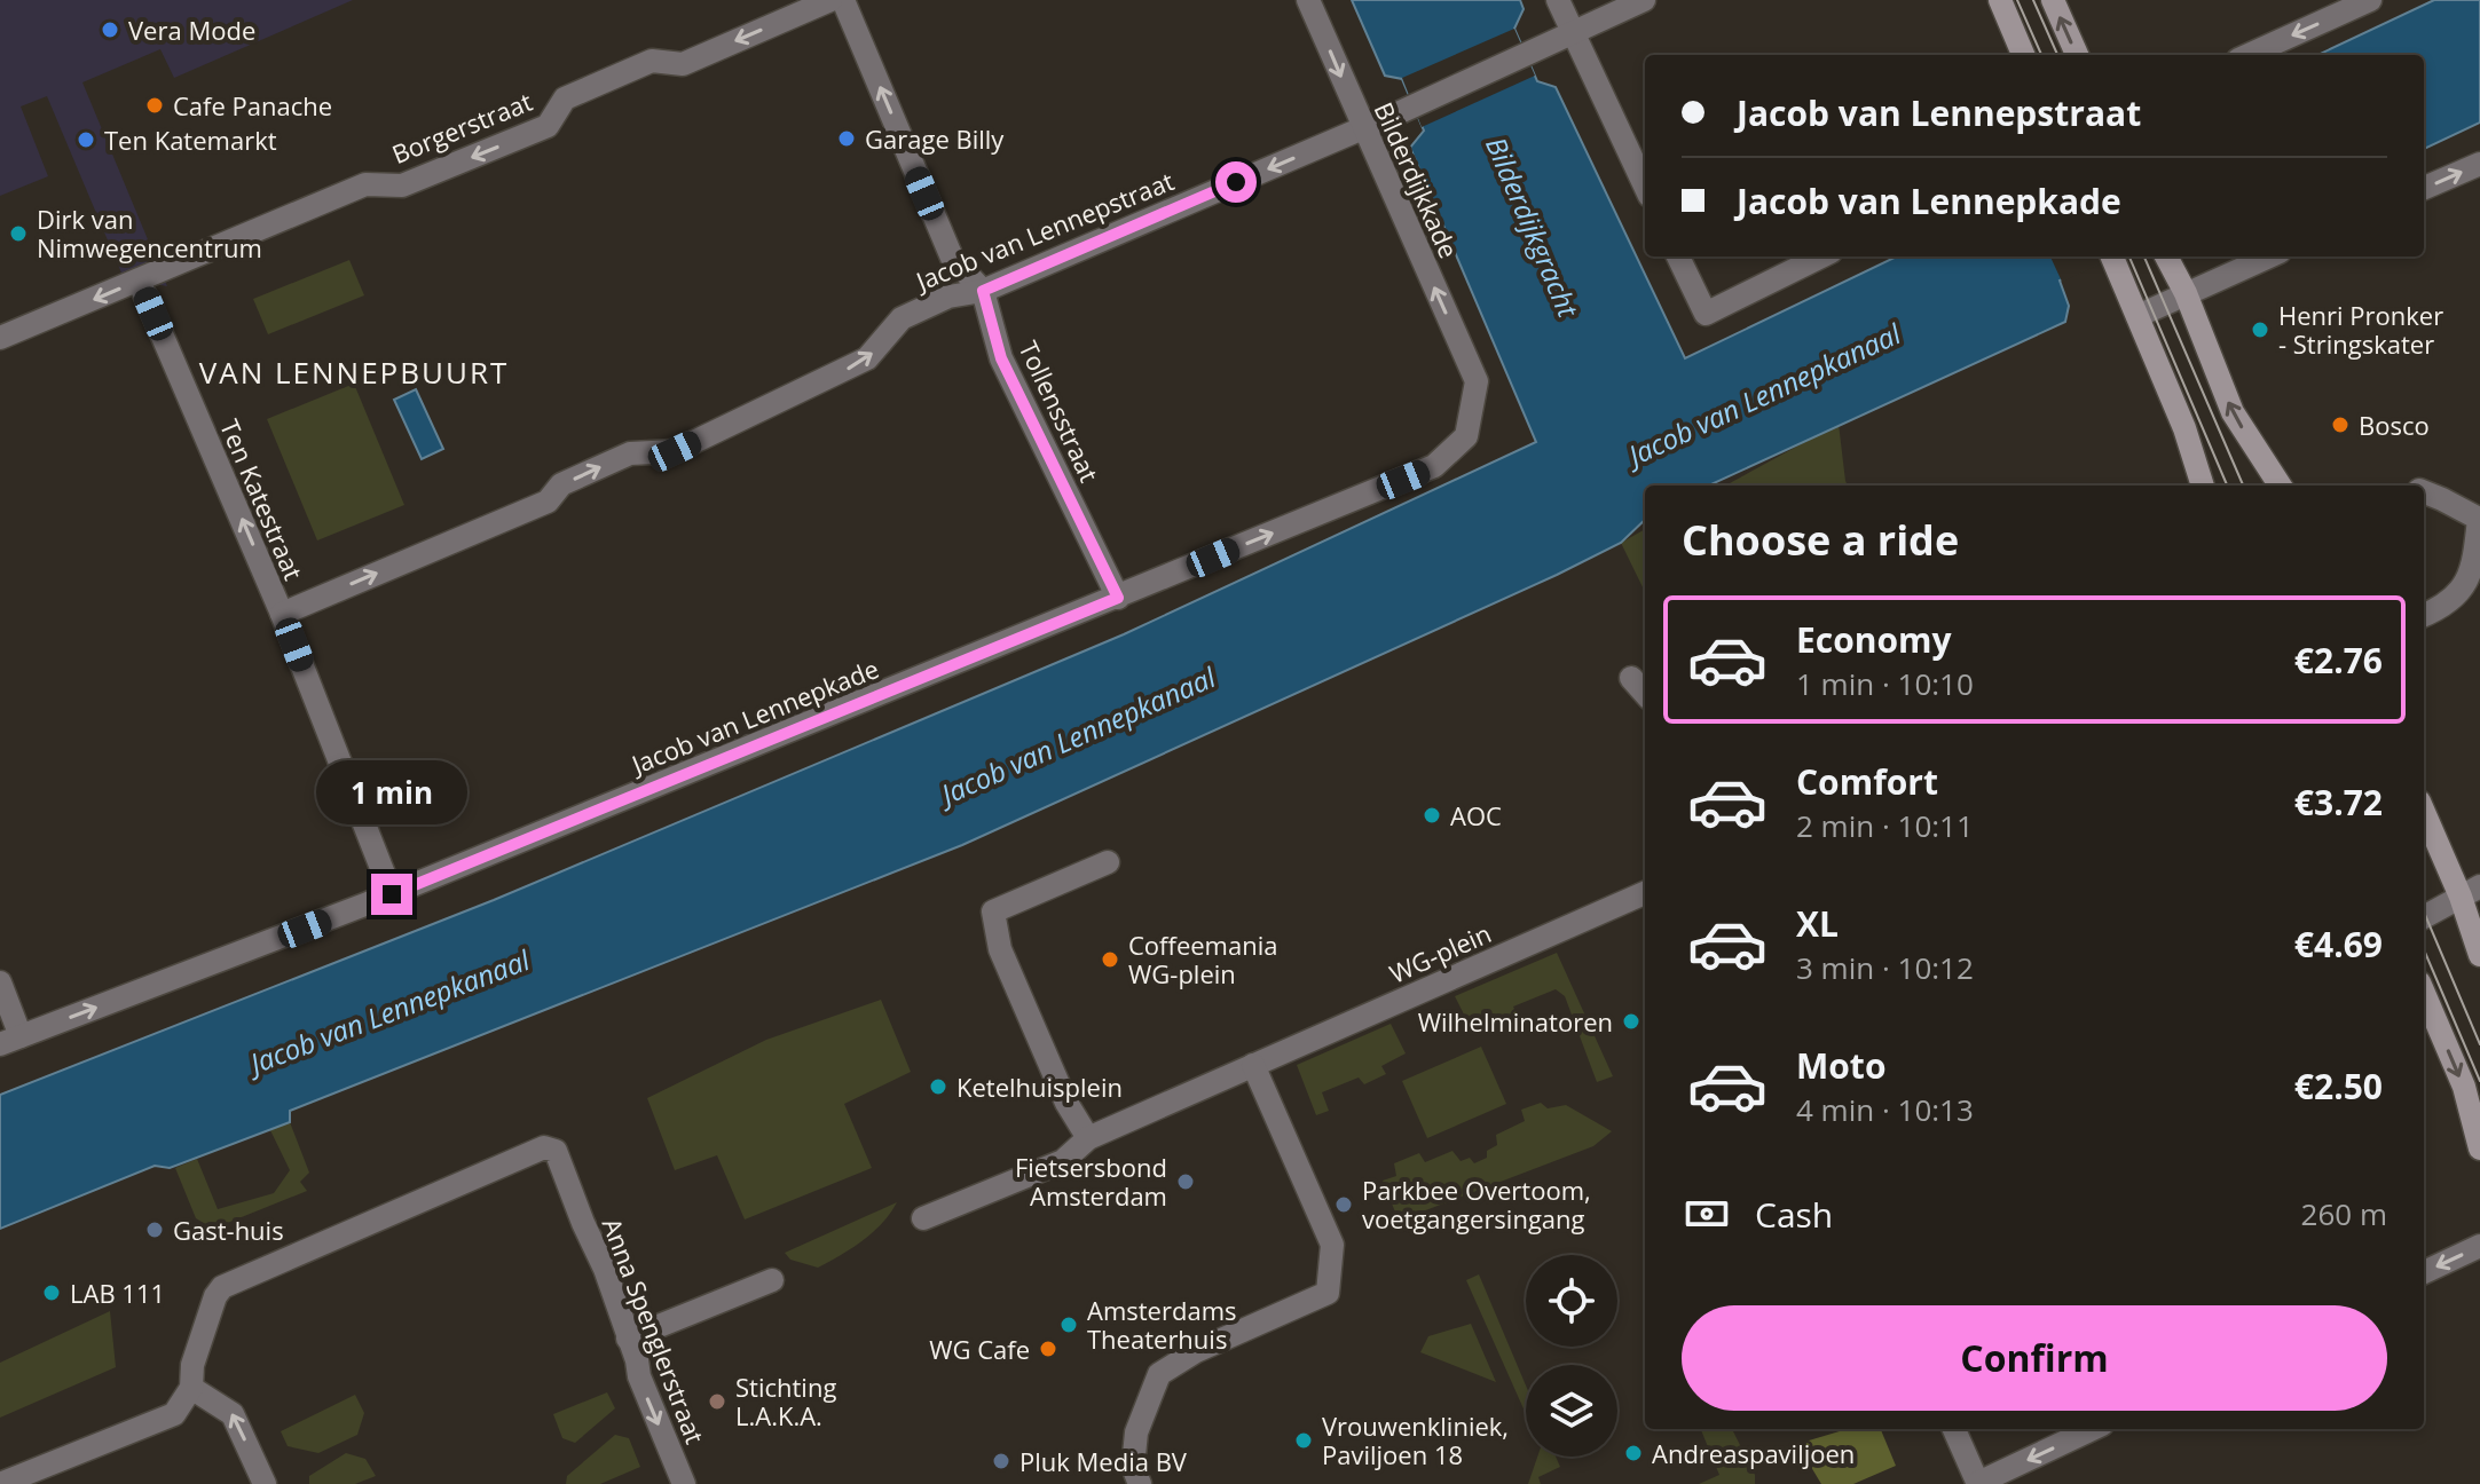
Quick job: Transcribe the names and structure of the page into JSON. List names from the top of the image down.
{
  "streets": {
    "street": [
      "Borgerstraat",
      "Bilderdijkkade",
      "Jacob van Lennepstraat",
      "Tollensstraat",
      "Ten Katestraat",
      "Jacob van Lennepkade",
      "WG-plein",
      "Anna Spenglerstraat"
    ]
  },
  "crossings": [
    ["Borgerstraat", "Ten Katestraat"],
    ["Bilderdijkkade", "Jacob van Lennepstraat"],
    ["Bilderdijkkade", "Jacob van Lennepkade"],
    ["Jacob van Lennepstraat", "Tollensstraat"],
    ["Jacob van Lennepstraat", "Ten Katestraat"],
    ["Tollensstraat", "Jacob van Lennepkade"],
    ["Ten Katestraat", "Jacob van Lennepkade"]
  ],
  "one_way": [
    "Borgerstraat",
    "Tollensstraat",
    "Ten Katestraat",
    "Jacob van Lennepkade"
  ],
  "districts": ["VAN LENNEPBUURT"],
  "water": ["Bilderdijkgracht", "Jacob van Lennepkanaal"],
  "places": [
    "Vera Mode",
    "Cafe Panache",
    "Garage Billy",
    "Ten Katemarkt",
    "Dirk van Nimwegencentrum",
    "Henri Pronker - Stringskater",
    "Bosco",
    "AOC",
    "Coffeemania WG-plein",
    "Wilhelminatoren",
    "Ketelhuisplein",
    "Fietsersbond Amsterdam",
    "Parkbee Overtoom, voetgangersingang",
    "Gast-huis",
    "LAB 111",
    "Amsterdams Theaterhuis",
    "WG Cafe",
    "Stichting L.A.K.A.",
    "Vrouwenkliniek, Paviljoen 18",
    "Andreaspaviljoen",
    "Pluk Media BV"
  ],
  "page": {
    "banner": ["Jacob van Lennepstraat", "Jacob van Lennepkade"],
    "heading": "Choose a ride",
    "list": [
      {
        "name": "Economy",
        "note": "1 min · 10:10",
        "value": "€2.76"
      },
      {
        "name": "Comfort",
        "note": "2 min · 10:11",
        "value": "€3.72"
      },
      {
        "name": "XL",
        "note": "3 min · 10:12",
        "value": "€4.69"
      },
      {
        "name": "Moto",
        "note": "4 min · 10:13",
        "value": "€2.50"
      }
    ],
    "bubble": "1 min",
    "pay": ["Cash", "260 m"],
    "buttons": "Confirm"
  }
}
